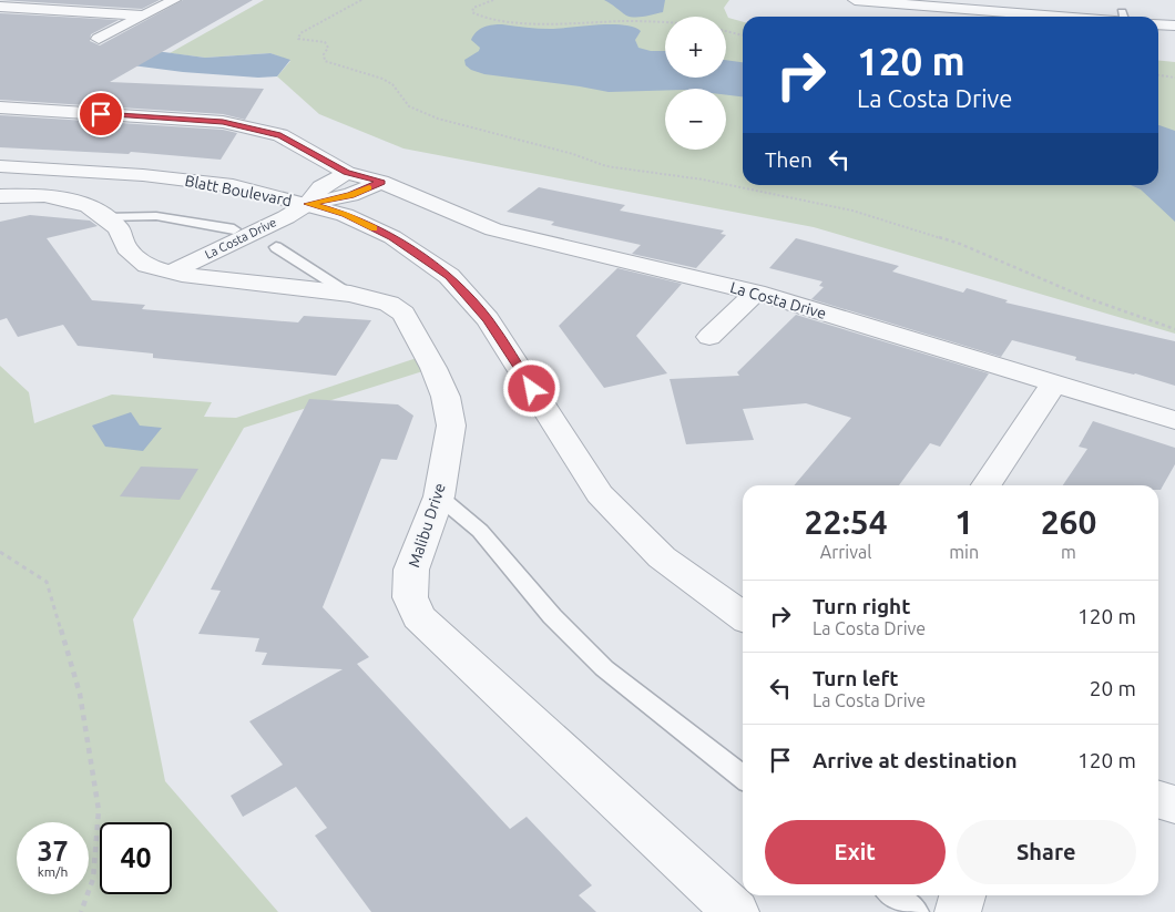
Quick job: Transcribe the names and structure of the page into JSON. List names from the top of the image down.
{
  "streets": {
    "street": ["Blatt Boulevard", "La Costa Drive", "Malibu Drive"]
  },
  "crossings": [
    ["Blatt Boulevard", "La Costa Drive"],
    ["La Costa Drive", "Malibu Drive"]
  ],
  "page": {
    "map_buttons": ["+", "−"],
    "turn": ["120 m", "La Costa Drive"],
    "then": "Then",
    "eta": [
      "22:54",
      "Arrival",
      "1",
      "min",
      "260",
      "m"
    ],
    "list": [
      {
        "name": "Turn right",
        "note": "La Costa Drive",
        "value": "120 m"
      },
      {
        "name": "Turn left",
        "note": "La Costa Drive",
        "value": "20 m"
      },
      {
        "name": "Arrive at destination",
        "value": "120 m"
      }
    ],
    "buttons": ["Exit", "Share"],
    "speed": "37 km/h",
    "limit": "40"
  }
}
